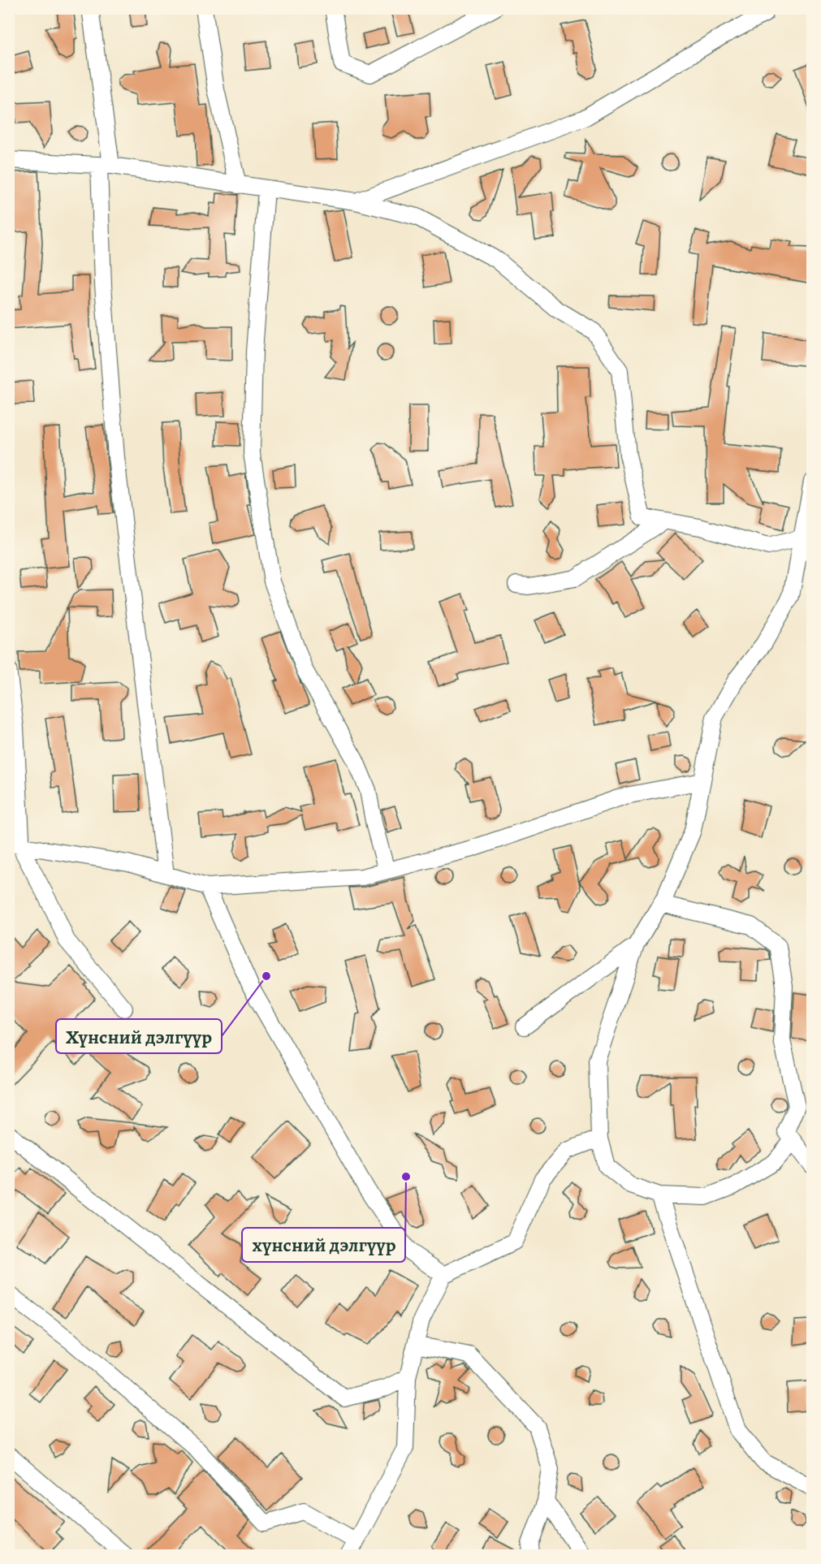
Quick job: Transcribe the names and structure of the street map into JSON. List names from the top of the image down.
{
  "places": ["Хүнсний дэлгүүр", "хүнсний дэлгүүр"]
}
